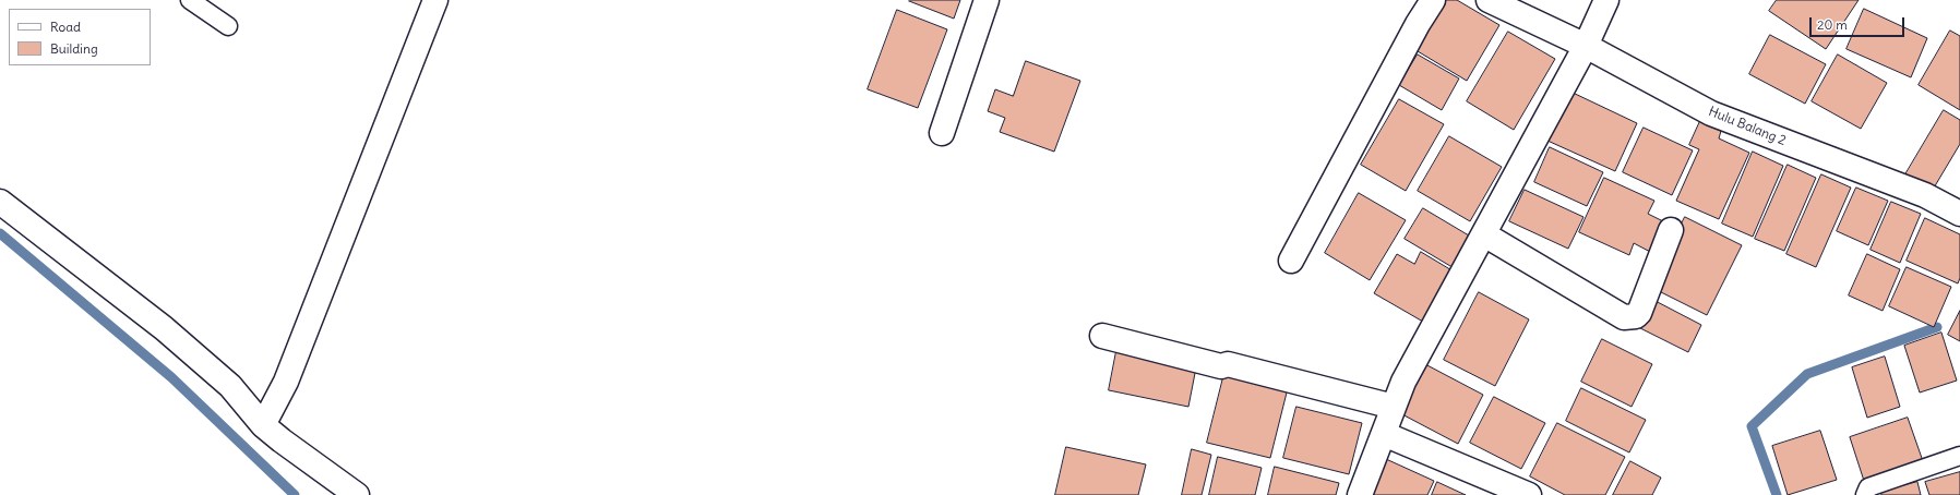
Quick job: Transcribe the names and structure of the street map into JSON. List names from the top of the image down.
{
  "streets": {
    "street": ["Hulu Balang 2"]
  },
  "legend": ["Road", "Building"],
  "scale_bar": "20 m"
}
